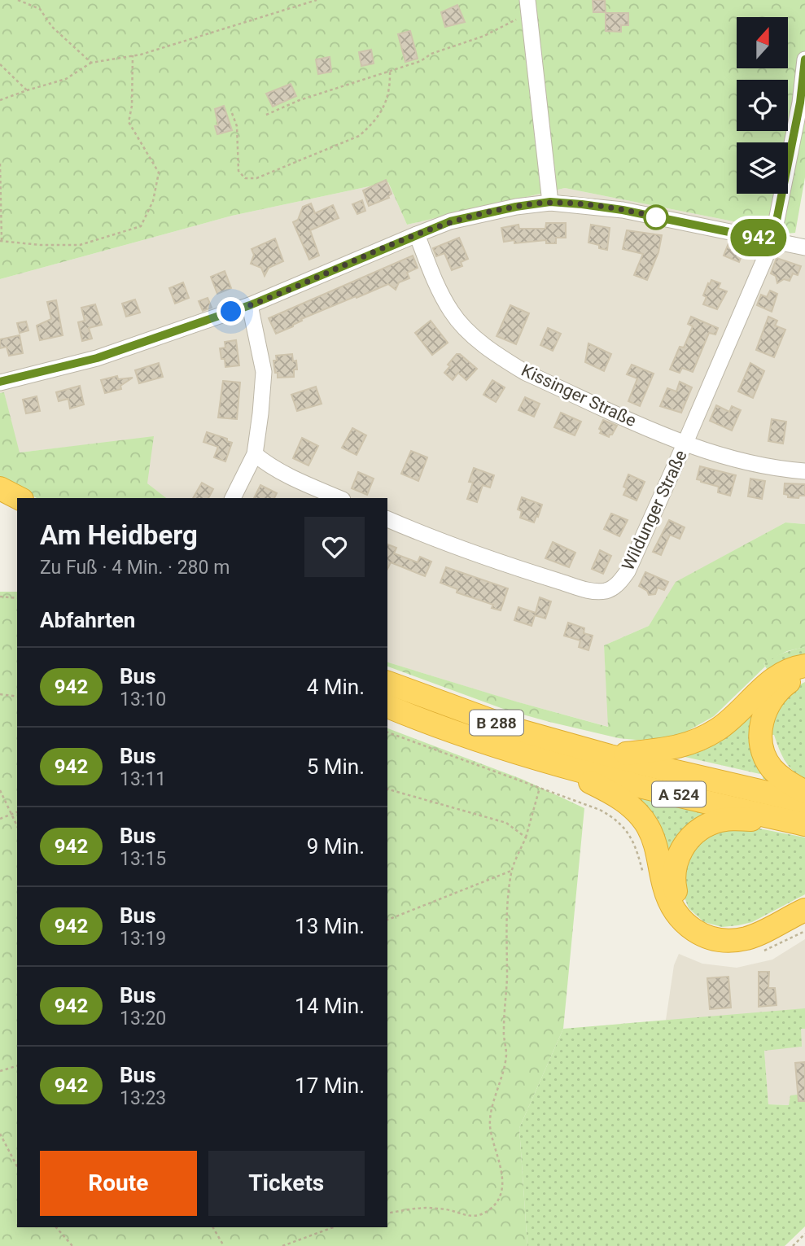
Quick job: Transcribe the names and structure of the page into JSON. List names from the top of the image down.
{
  "streets": {
    "highway": ["B 288", "A 524"],
    "street": ["Kissinger Straße", "Wildunger Straße"]
  },
  "crossings": [
    ["Kissinger Straße", "Wildunger Straße"],
    ["B 288", "A 524"]
  ],
  "lines": ["bus line 942"],
  "north": "top",
  "page": {
    "on_map": "942",
    "heading": [
      ["Am Heidberg", "Zu Fuß · 4 Min. · 280 m"],
      "Abfahrten"
    ],
    "list": [
      {
        "mark": "942",
        "name": "Bus",
        "note": "13:10",
        "value": "4 Min."
      },
      {
        "mark": "942",
        "name": "Bus",
        "note": "13:11",
        "value": "5 Min."
      },
      {
        "mark": "942",
        "name": "Bus",
        "note": "13:15",
        "value": "9 Min."
      },
      {
        "mark": "942",
        "name": "Bus",
        "note": "13:19",
        "value": "13 Min."
      },
      {
        "mark": "942",
        "name": "Bus",
        "note": "13:20",
        "value": "14 Min."
      },
      {
        "mark": "942",
        "name": "Bus",
        "note": "13:23",
        "value": "17 Min."
      }
    ],
    "buttons": ["Route", "Tickets"]
  }
}
